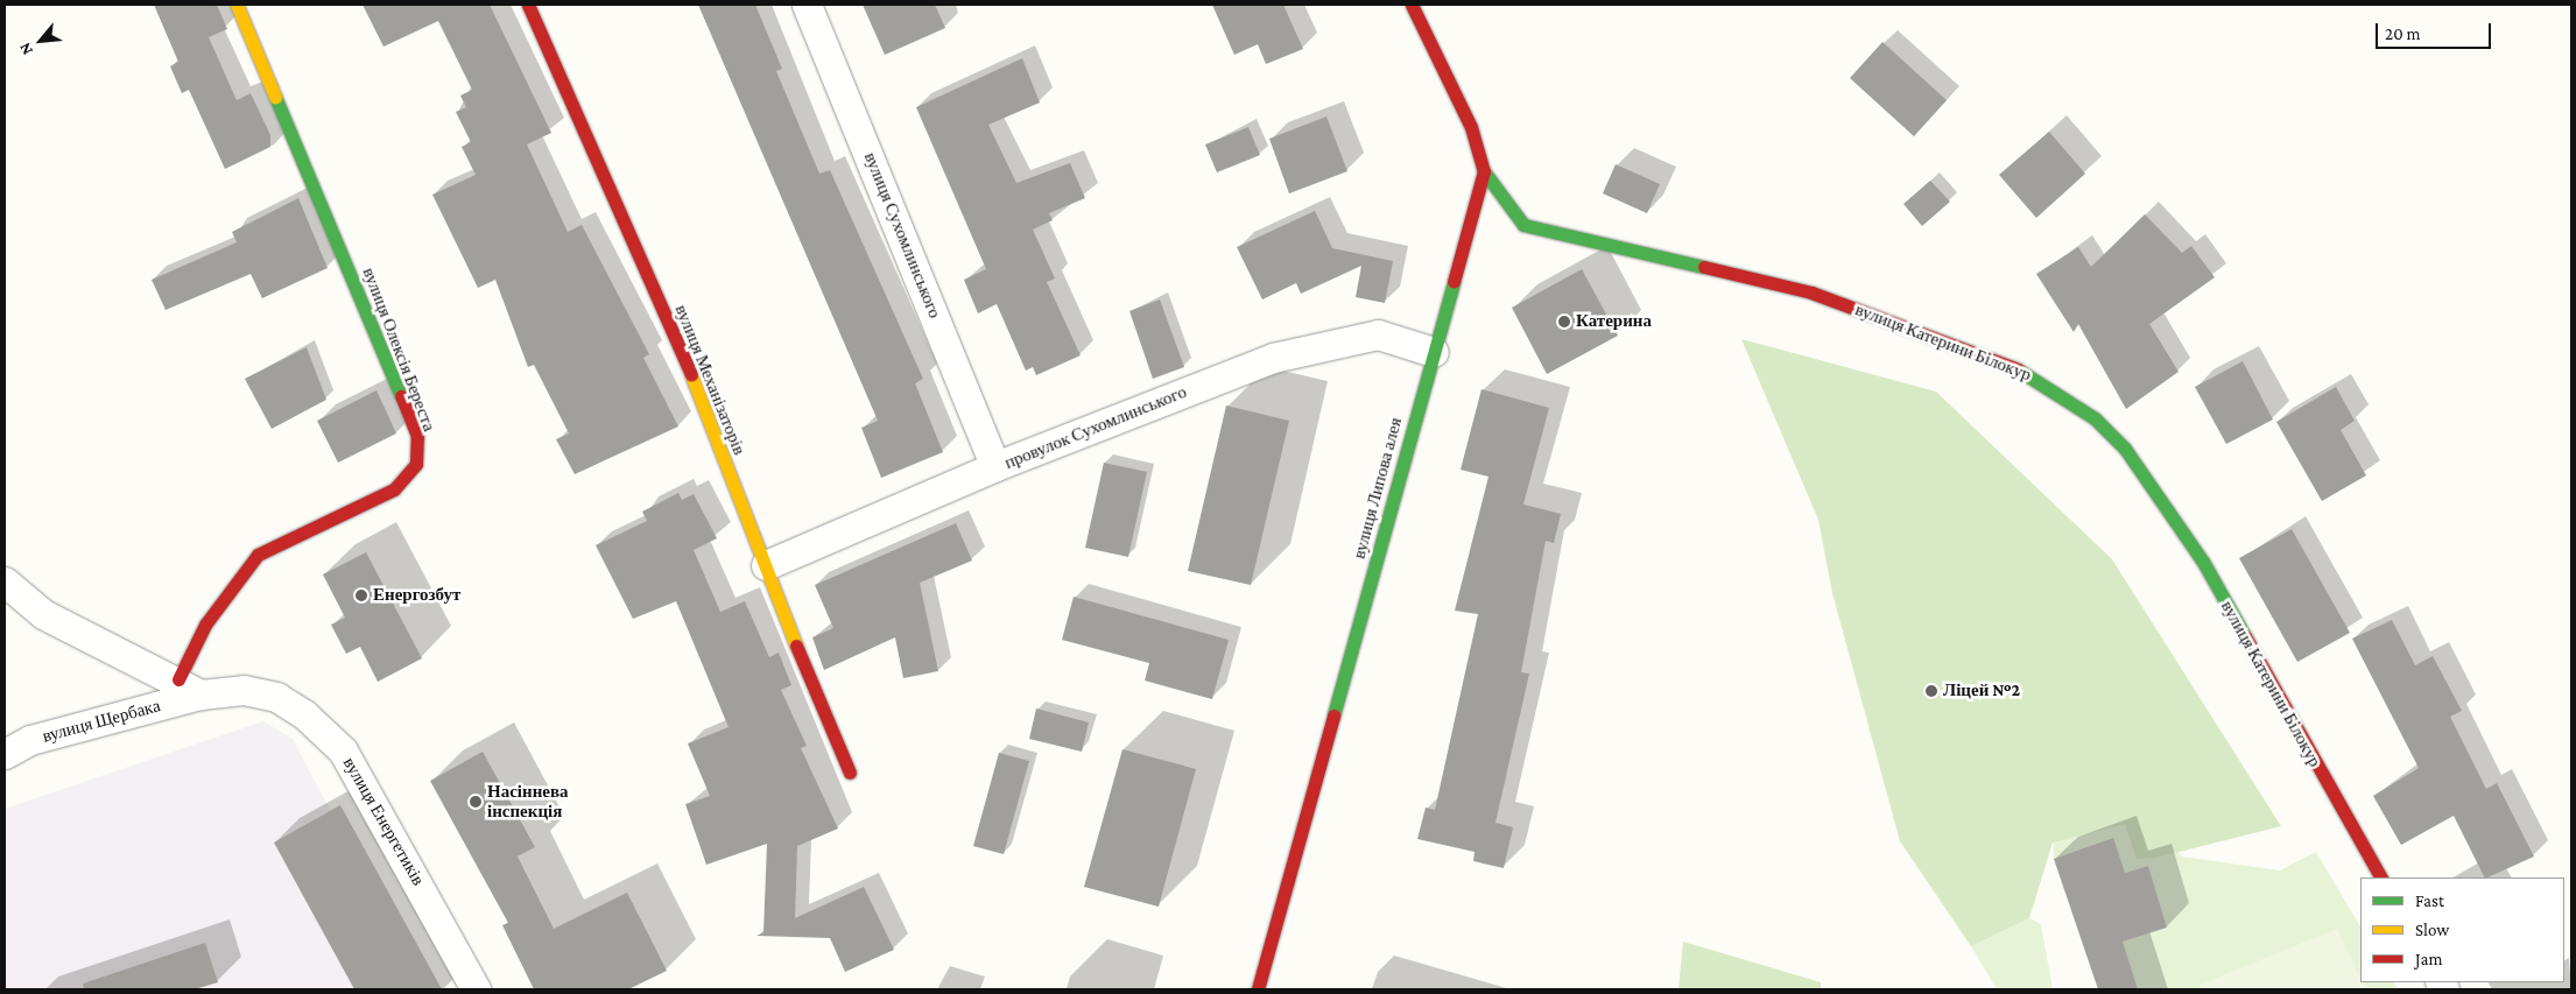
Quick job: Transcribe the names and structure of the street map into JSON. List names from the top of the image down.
{
  "streets": {
    "street": [
      "вулиця Сухомлинського",
      "вулиця Катерини Білокур",
      "вулиця Олексія Береста",
      "вулиця Механізаторів",
      "провулок Сухомлинського",
      "вулиця Липова алея",
      "вулиця Щербака",
      "вулиця Енергетиків"
    ]
  },
  "crossings": [
    ["вулиця Сухомлинського", "провулок Сухомлинського"],
    ["вулиця Катерини Білокур", "вулиця Липова алея"],
    ["вулиця Олексія Береста", "вулиця Щербака"],
    ["вулиця Олексія Береста", "вулиця Енергетиків"],
    ["вулиця Механізаторів", "провулок Сухомлинського"],
    ["провулок Сухомлинського", "вулиця Липова алея"],
    ["вулиця Щербака", "вулиця Енергетиків"]
  ],
  "places": [
    "Катерина",
    "Енергозбут",
    "Ліцей №2",
    "Насіннева інспекція"
  ],
  "legend": ["Fast", "Slow", "Jam"],
  "scale_bar": "20 m",
  "north": "bottom left"
}
